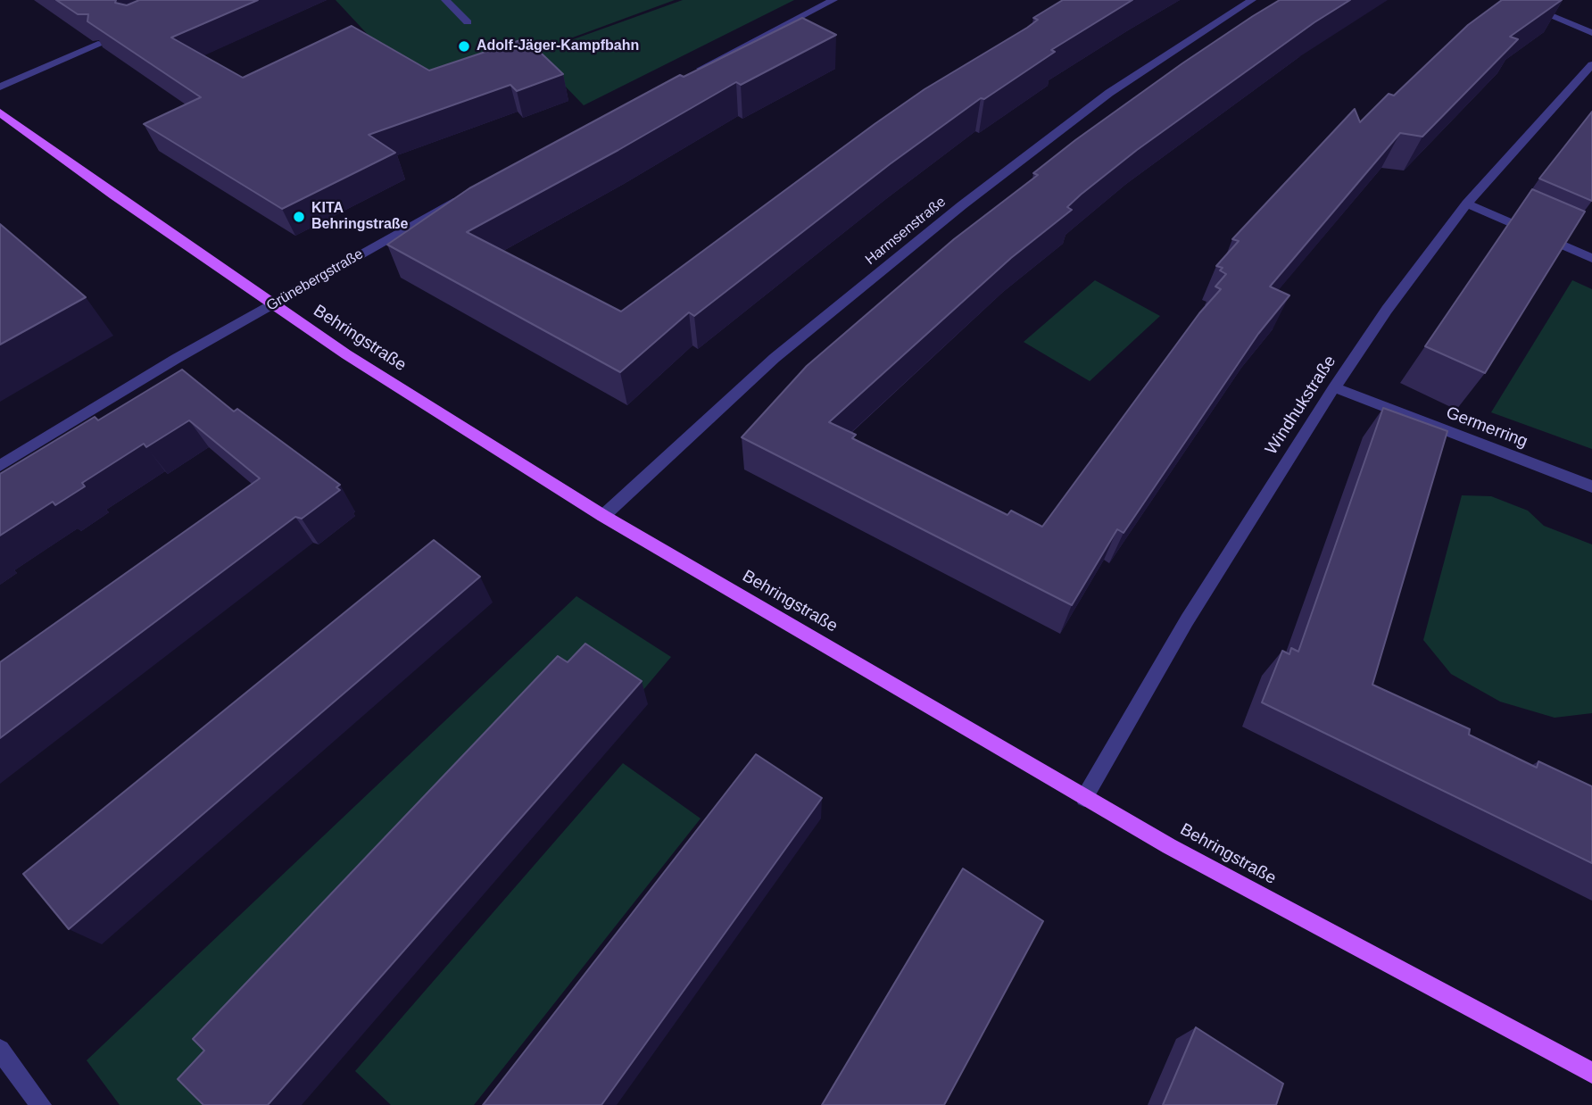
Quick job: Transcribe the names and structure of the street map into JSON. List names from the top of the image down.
{
  "streets": {
    "main road": ["Behringstraße"],
    "street": [
      "Harmsenstraße",
      "Grünebergstraße",
      "Windhukstraße",
      "Germerring"
    ]
  },
  "crossings": [
    ["Harmsenstraße", "Behringstraße"],
    ["Grünebergstraße", "Behringstraße"],
    ["Behringstraße", "Windhukstraße"],
    ["Windhukstraße", "Germerring"]
  ],
  "places": ["Adolf-Jäger-Kampfbahn", "KITA Behringstraße"]
}
